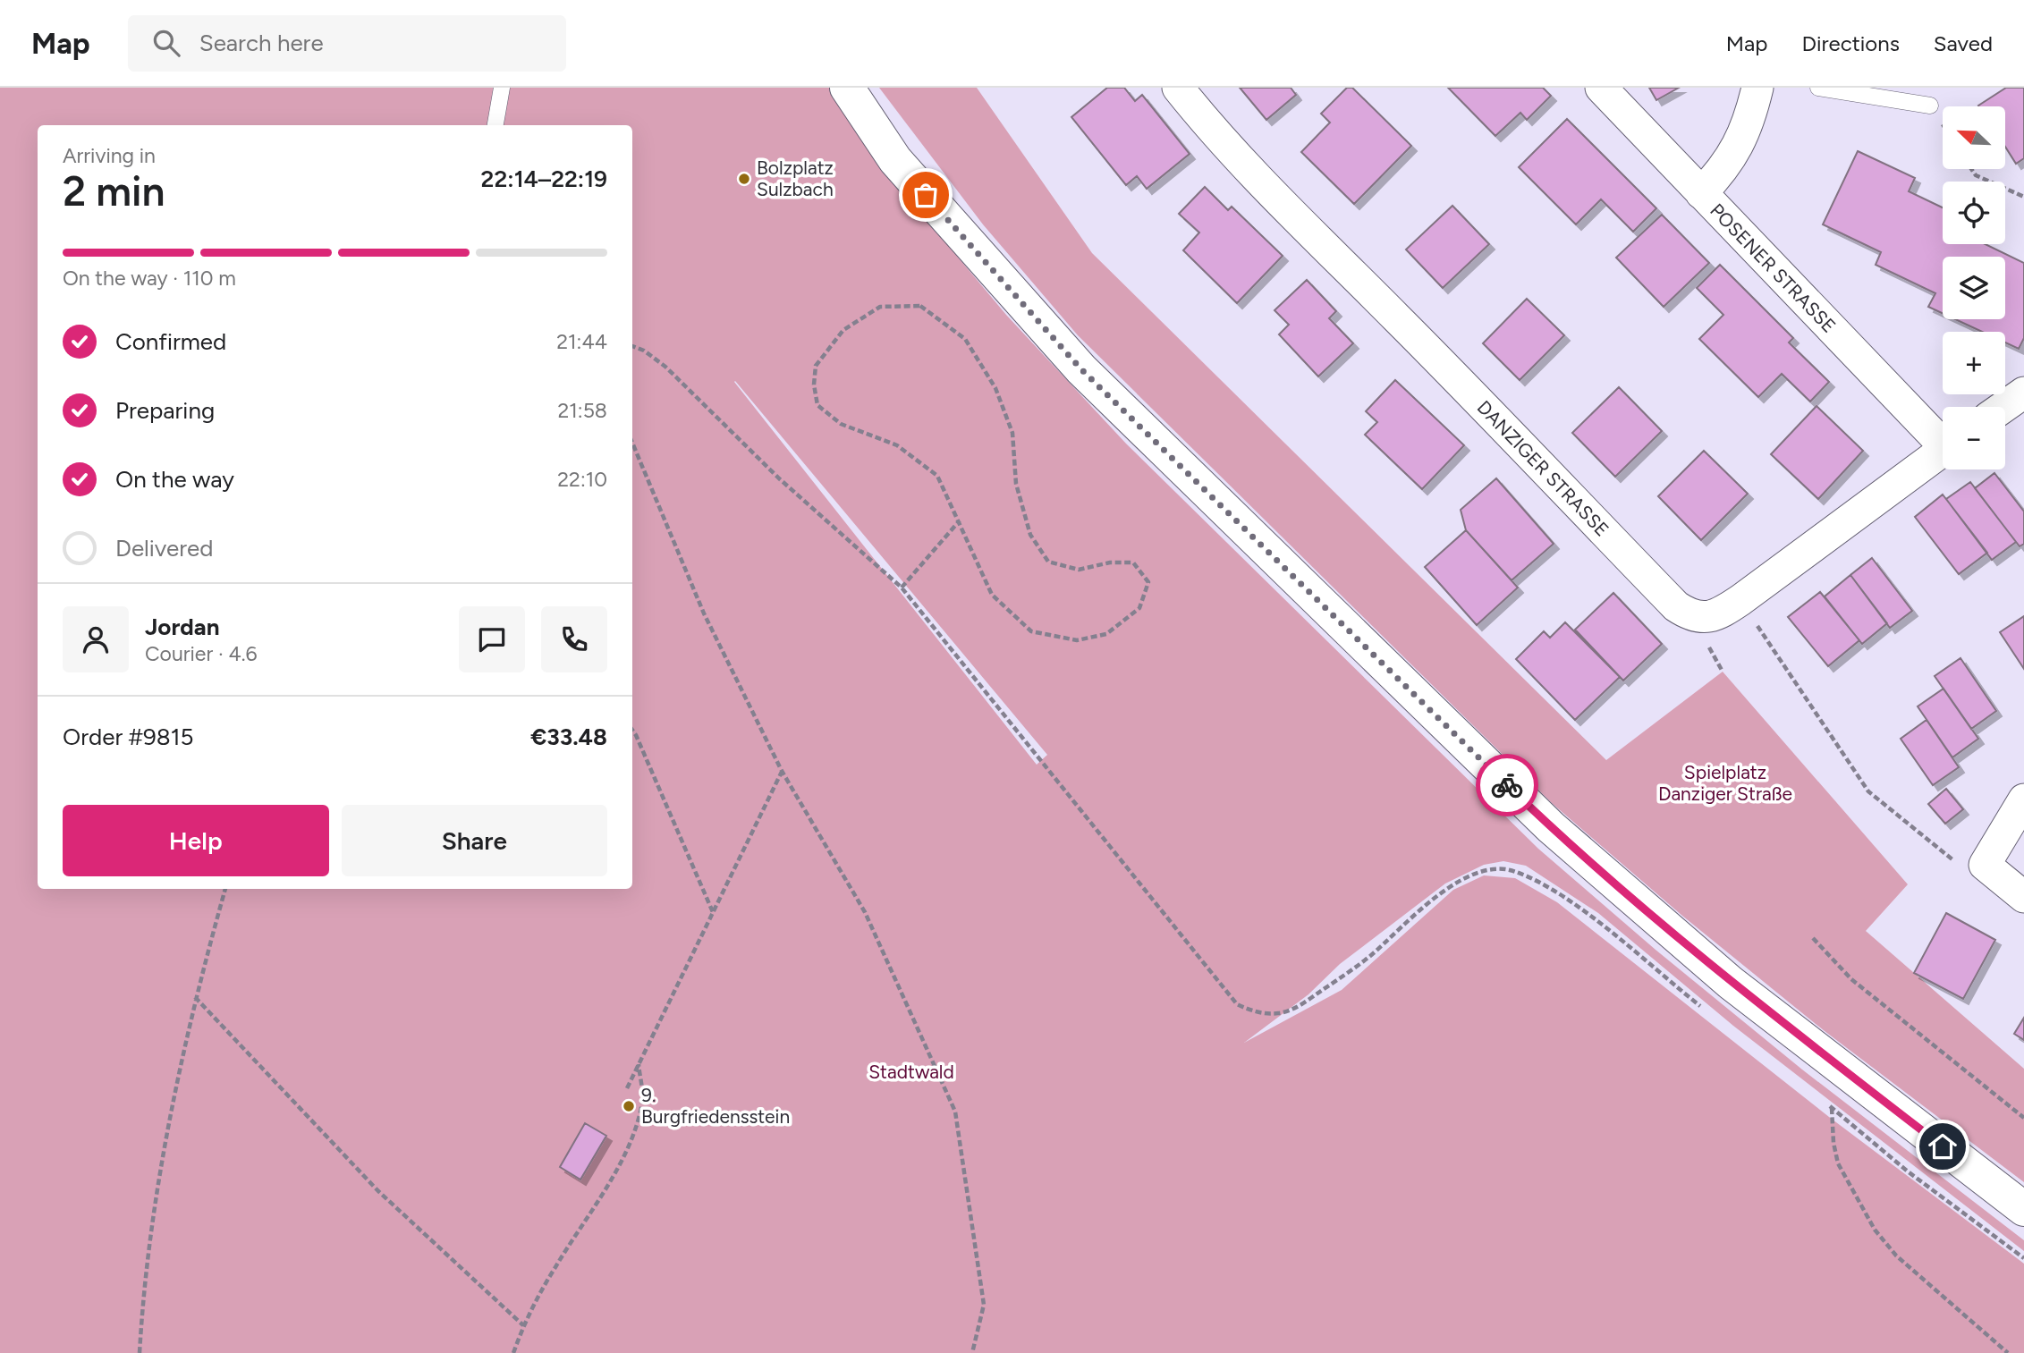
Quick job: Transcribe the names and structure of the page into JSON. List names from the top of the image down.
{
  "streets": {
    "street": ["POSENER STRASSE", "DANZIGER STRASSE"]
  },
  "parks": ["Spielplatz Danziger Straße", "Stadtwald"],
  "places": ["Bolzplatz Sulzbach", "9. Burgfriedensstein"],
  "north": "top left",
  "page": {
    "header": "Map",
    "search": "Search here",
    "nav": ["Map", "Directions", "Saved"],
    "map_buttons": ["+", "−"],
    "heading": ["2 min", "Arriving in", "22:14–22:19"],
    "panel": [
      "Jordan",
      "Courier · 4.6",
      "Order #9815",
      "€33.48"
    ],
    "bar": "On the way · 110 m",
    "list": [
      ["Confirmed", "21:44"],
      ["Preparing", "21:58"],
      ["On the way", "22:10"],
      "Delivered"
    ],
    "buttons": ["Help", "Share"]
  }
}
